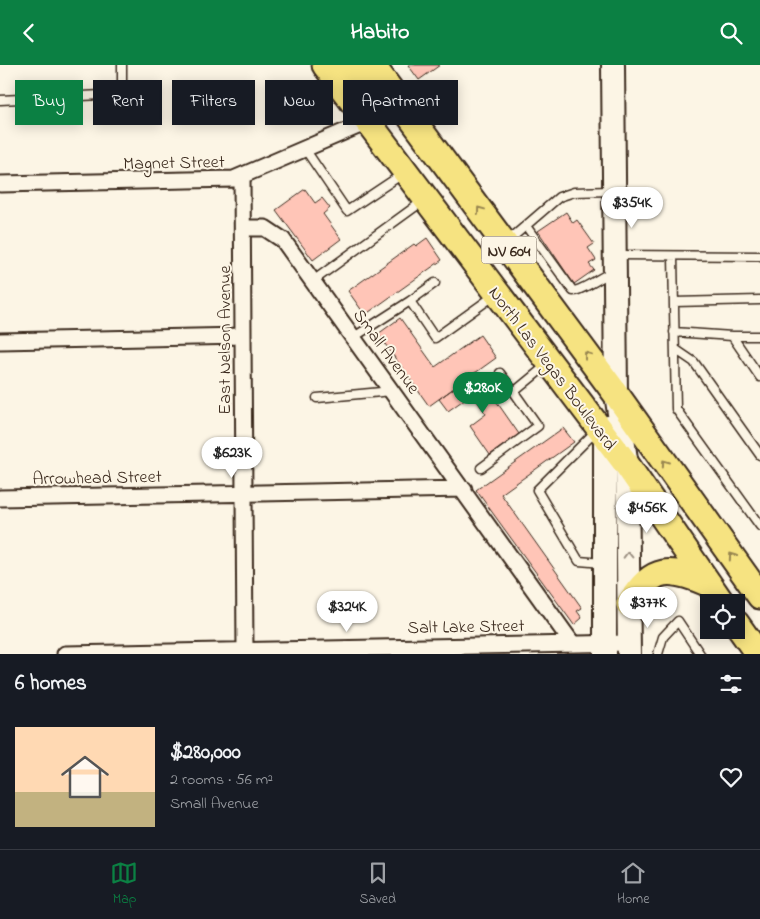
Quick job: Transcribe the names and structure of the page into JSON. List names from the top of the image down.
{
  "streets": {
    "main road": ["NV 604", "North Las Vegas Boulevard"],
    "street": [
      "Magnet Street",
      "East Nelson Avenue",
      "Small Avenue",
      "Arrowhead Street",
      "Salt Lake Street"
    ]
  },
  "crossings": [
    ["Magnet Street", "East Nelson Avenue"],
    ["East Nelson Avenue", "Small Avenue"],
    ["East Nelson Avenue", "Arrowhead Street"],
    ["East Nelson Avenue", "Salt Lake Street"],
    ["Small Avenue", "Arrowhead Street"],
    ["Small Avenue", "Salt Lake Street"]
  ],
  "page": {
    "header": "Habito",
    "chip": [
      "Buy",
      "Rent",
      "Filters",
      "New",
      "Apartment"
    ],
    "price": [
      "$354K",
      "$280K",
      "$623K",
      "$456K",
      "$377K",
      "$324K"
    ],
    "heading": "6 homes",
    "list": [
      {
        "name": "$280,000",
        "note": "2 rooms · 56 m² · Small Avenue"
      }
    ],
    "tabs": ["Map", "Saved", "Home"]
  }
}
